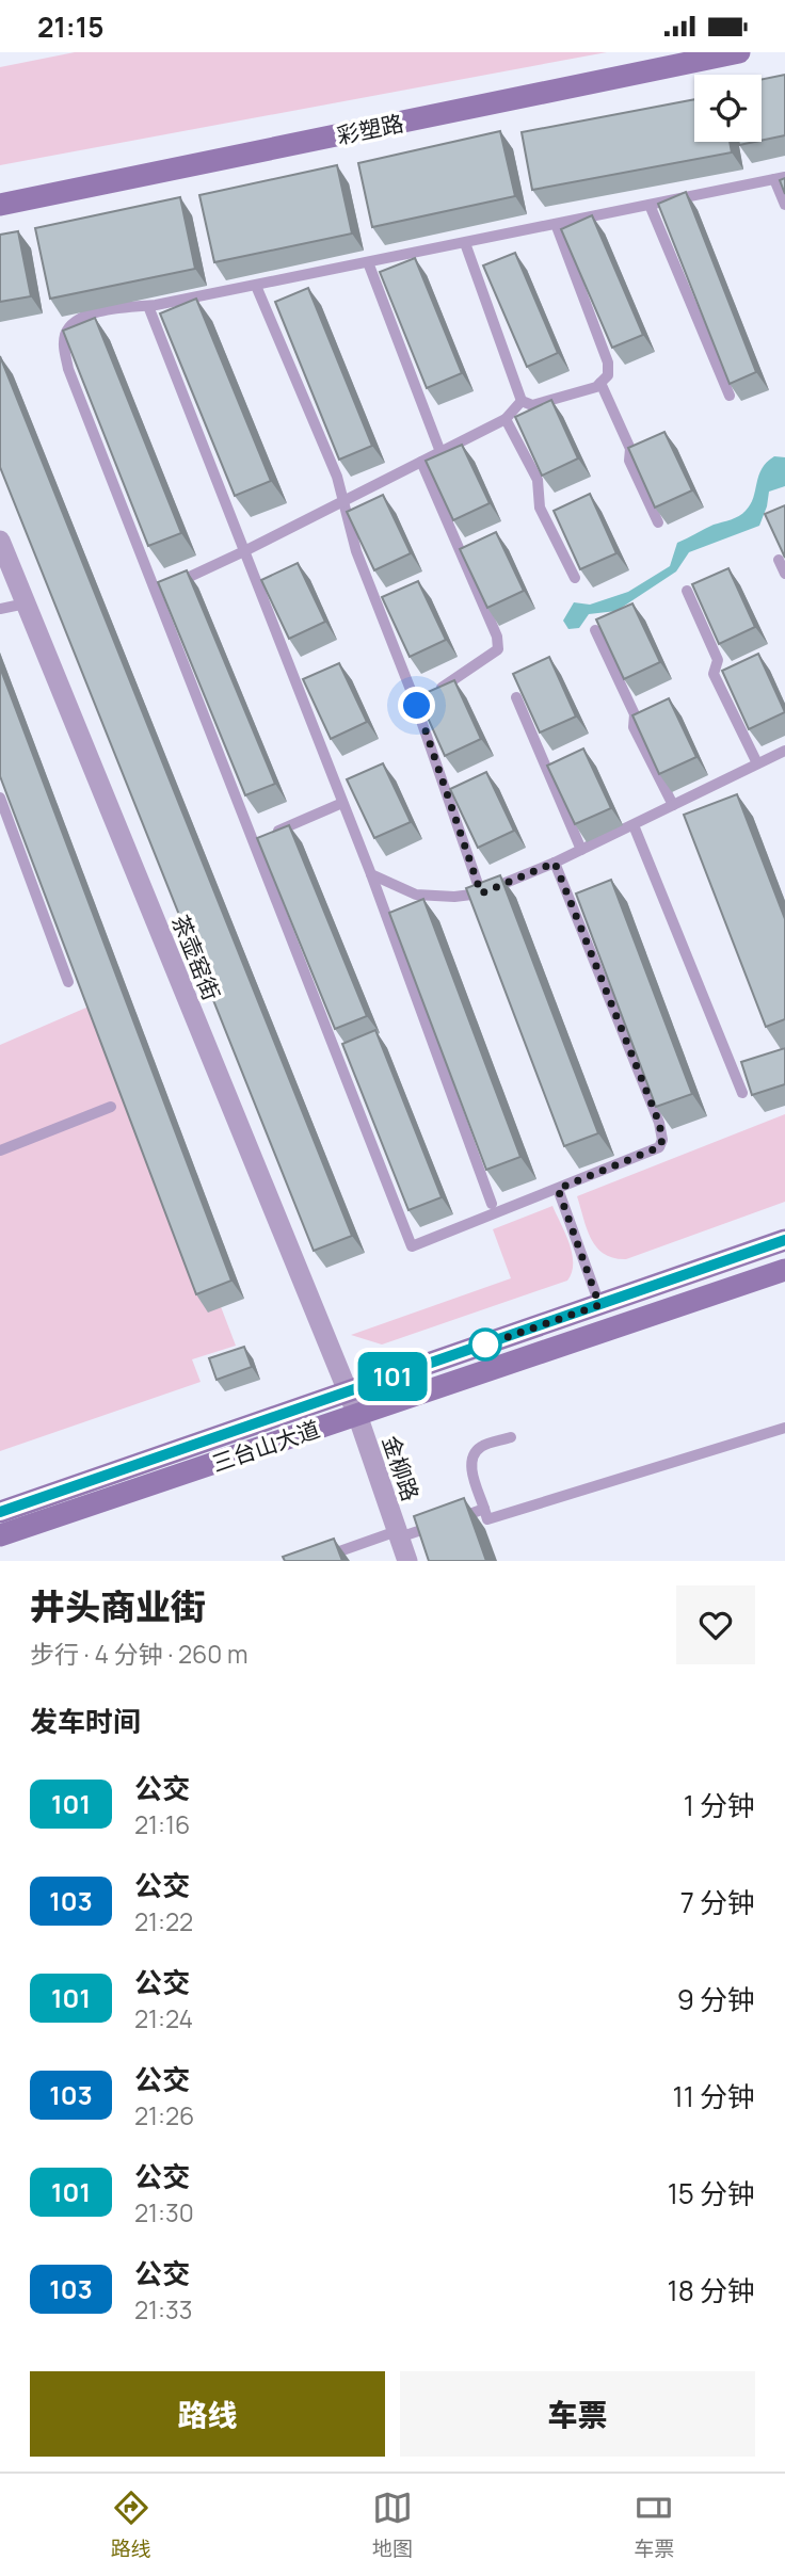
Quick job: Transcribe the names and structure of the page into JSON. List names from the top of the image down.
{
  "streets": {
    "main road": ["彩塑路", "三台山大道"],
    "street": ["茶壶窑街", "金柳路"]
  },
  "crossings": [
    ["茶壶窑街", "三台山大道"],
    ["茶壶窑街", "金柳路"],
    ["三台山大道", "金柳路"]
  ],
  "lines": ["bus line 101"],
  "page": {
    "status": "21:15",
    "on_map": "101",
    "heading": [
      ["井头商业街", "步行 · 4 分钟 · 260 m"],
      "发车时间"
    ],
    "list": [
      {
        "mark": "101",
        "name": "公交",
        "note": "21:16",
        "value": "1 分钟"
      },
      {
        "mark": "103",
        "name": "公交",
        "note": "21:22",
        "value": "7 分钟"
      },
      {
        "mark": "101",
        "name": "公交",
        "note": "21:24",
        "value": "9 分钟"
      },
      {
        "mark": "103",
        "name": "公交",
        "note": "21:26",
        "value": "11 分钟"
      },
      {
        "mark": "101",
        "name": "公交",
        "note": "21:30",
        "value": "15 分钟"
      },
      {
        "mark": "103",
        "name": "公交",
        "note": "21:33",
        "value": "18 分钟"
      }
    ],
    "buttons": ["路线", "车票"],
    "tabs": ["路线", "地图", "车票"]
  }
}
